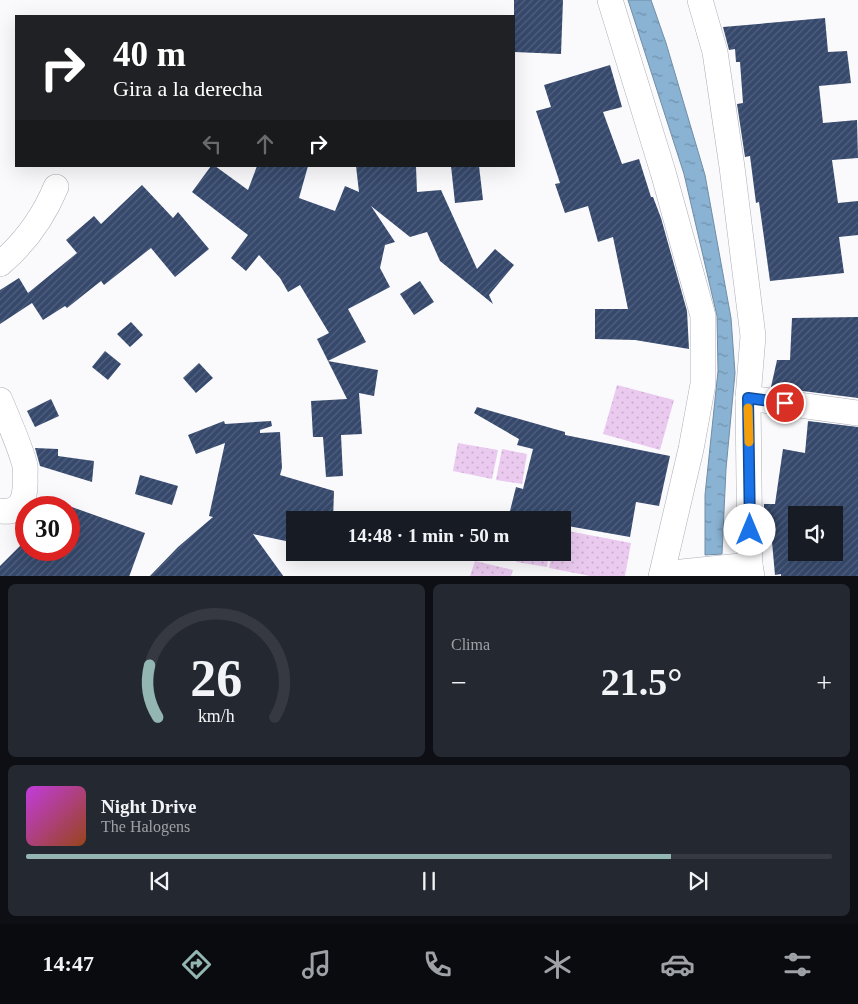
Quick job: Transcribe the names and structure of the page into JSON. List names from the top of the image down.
{
  "page": {
    "turn": ["40 m", "Gira a la derecha"],
    "limit": "30",
    "trip": "14:48 · 1 min · 50 m",
    "tile": "Clima",
    "heat": ["−", "21.5°", "+"],
    "song": ["Night Drive", "The Halogens"],
    "tabs": "14:47",
    "gauge": ["26", "km/h"]
  }
}
